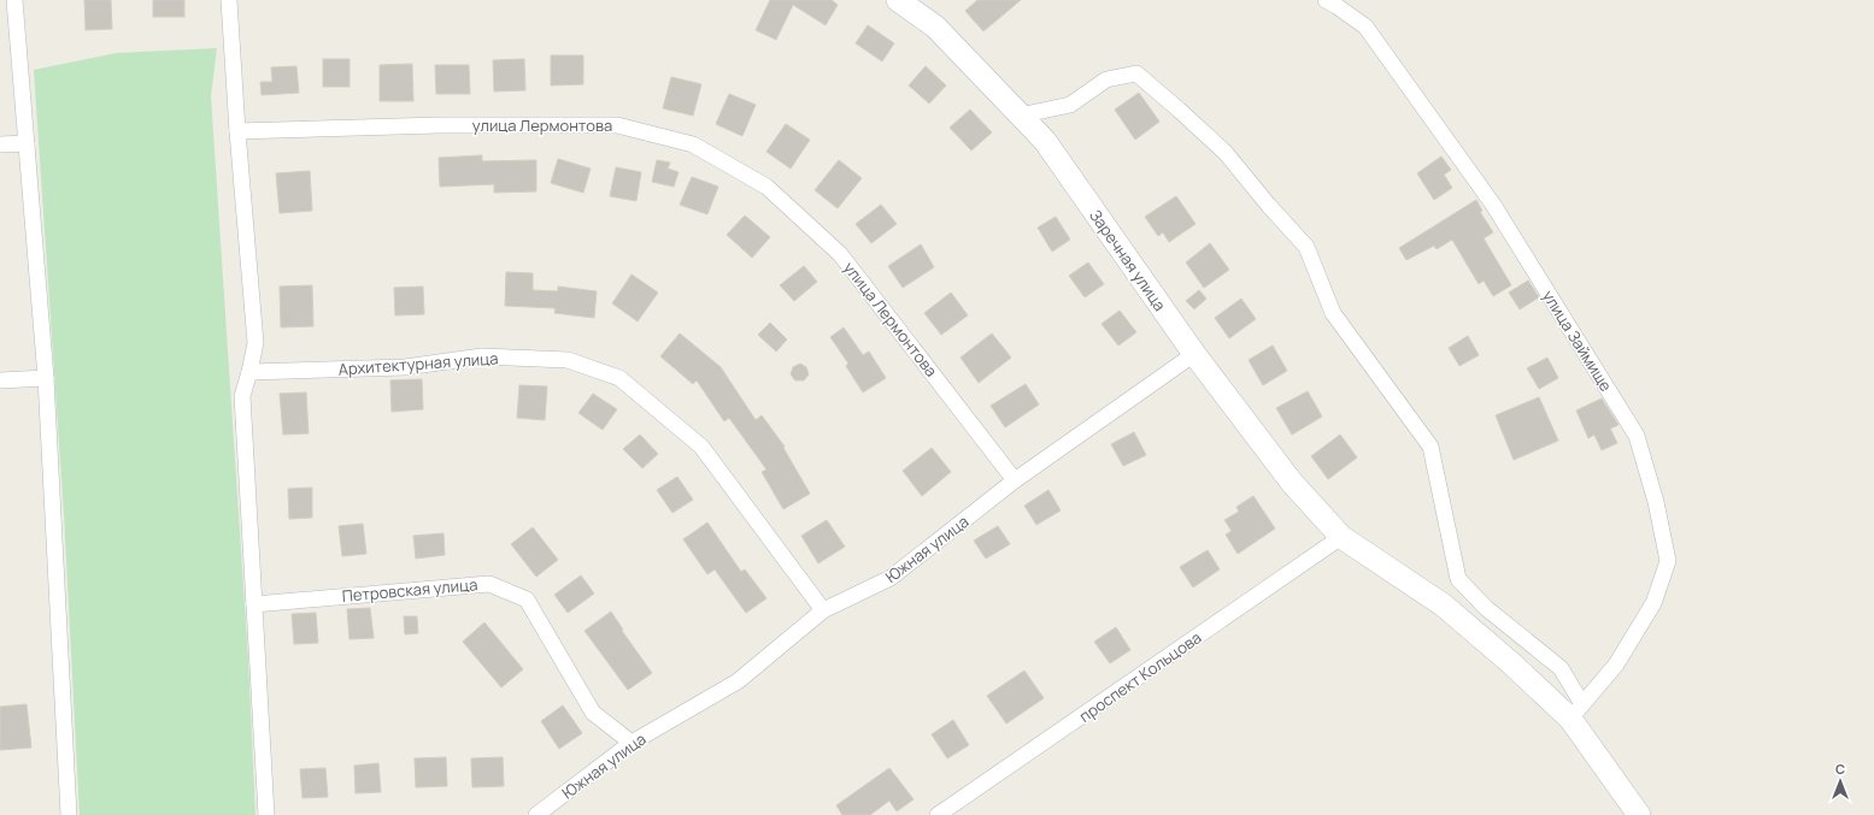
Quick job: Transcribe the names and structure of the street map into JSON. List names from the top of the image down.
{
  "streets": {
    "street": [
      "улица Лермонтова",
      "Заречная улица",
      "улица Займище",
      "Архитектурная улица",
      "Южная улица",
      "Петровская улица",
      "проспект Кольцова"
    ]
  },
  "crossings": [
    ["улица Лермонтова", "Южная улица"],
    ["Заречная улица", "улица Займище"],
    ["Заречная улица", "Южная улица"],
    ["Заречная улица", "проспект Кольцова"],
    ["Архитектурная улица", "Южная улица"],
    ["Южная улица", "Петровская улица"]
  ],
  "north": "top"
}
